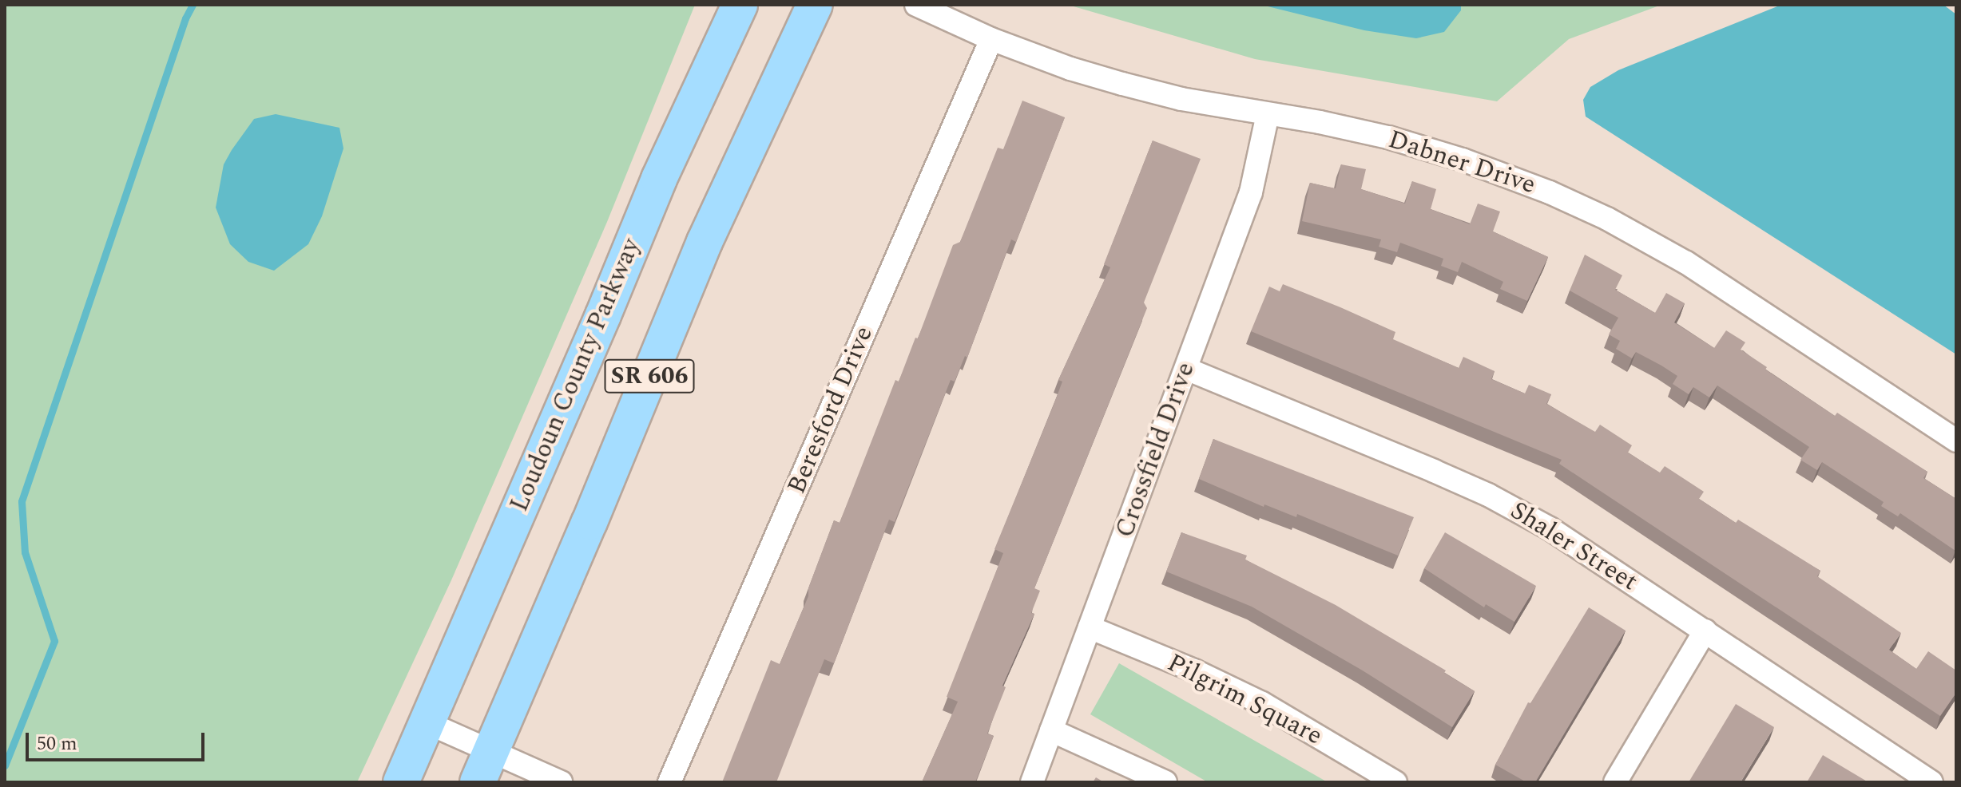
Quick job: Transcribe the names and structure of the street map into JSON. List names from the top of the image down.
{
  "streets": {
    "main road": ["Loudoun County Parkway", "SR 606"],
    "street": [
      "Dabner Drive",
      "Beresford Drive",
      "Crossfield Drive",
      "Shaler Street",
      "Pilgrim Square"
    ]
  },
  "crossings": [
    ["Dabner Drive", "Beresford Drive"],
    ["Dabner Drive", "Crossfield Drive"],
    ["Crossfield Drive", "Shaler Street"],
    ["Crossfield Drive", "Pilgrim Square"]
  ],
  "scale_bar": "50 m"
}
